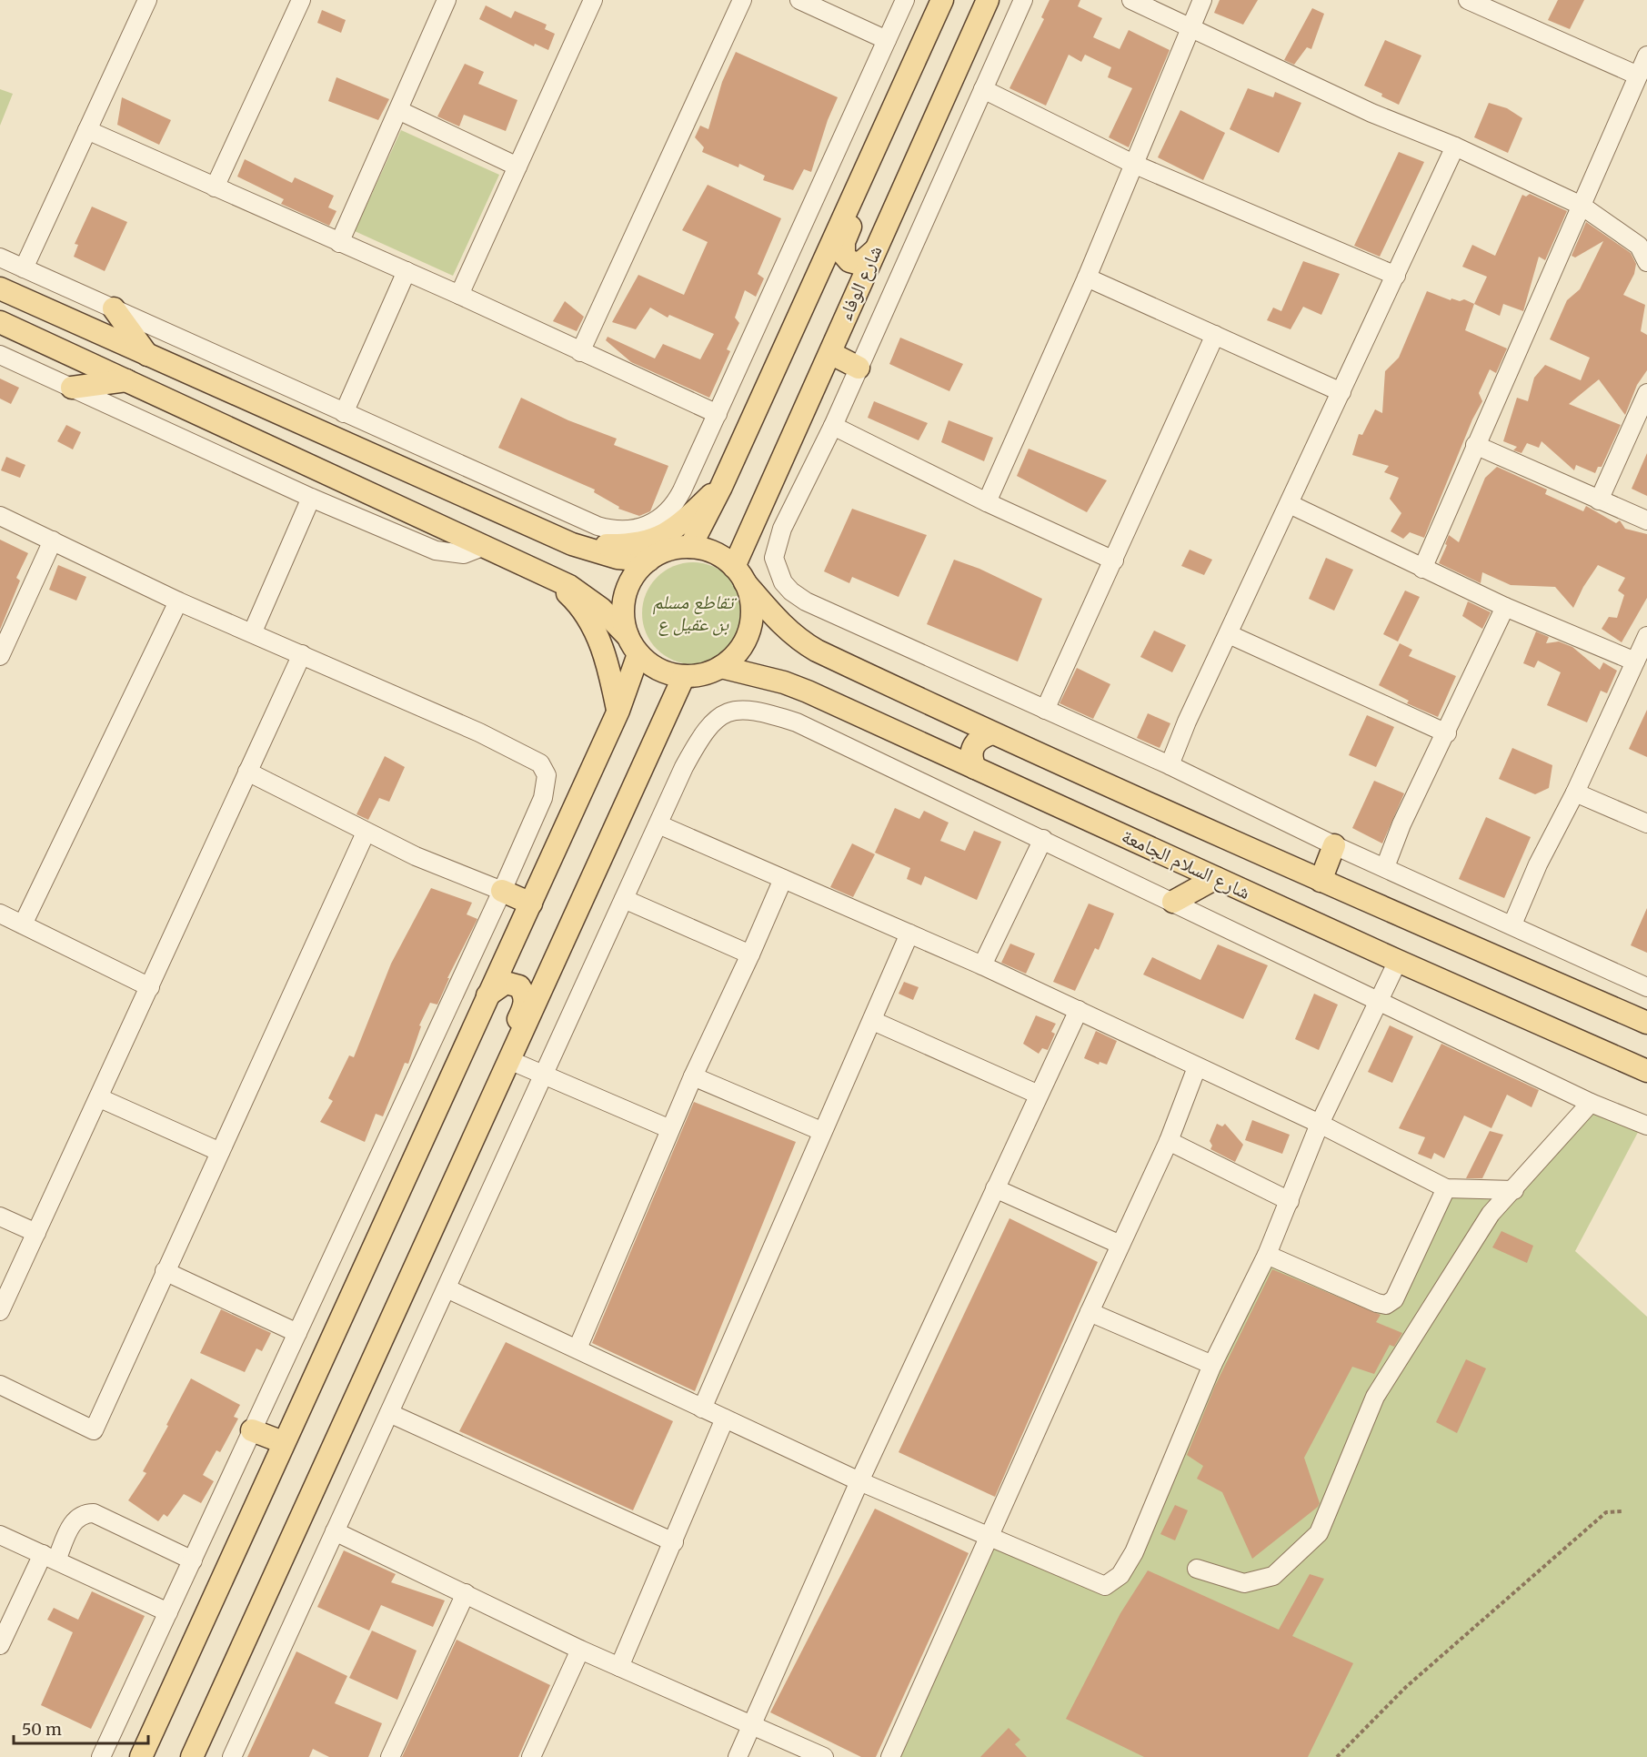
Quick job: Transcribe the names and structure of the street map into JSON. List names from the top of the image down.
{
  "streets": {
    "main road": ["شارع الوفاء", "شارع السلام الجامعة"]
  },
  "crossings": [
    ["شارع الوفاء", "شارع السلام الجامعة"]
  ],
  "parks": ["تقاطع مسلم بن عقيل ع"],
  "scale_bar": "50 m"
}
